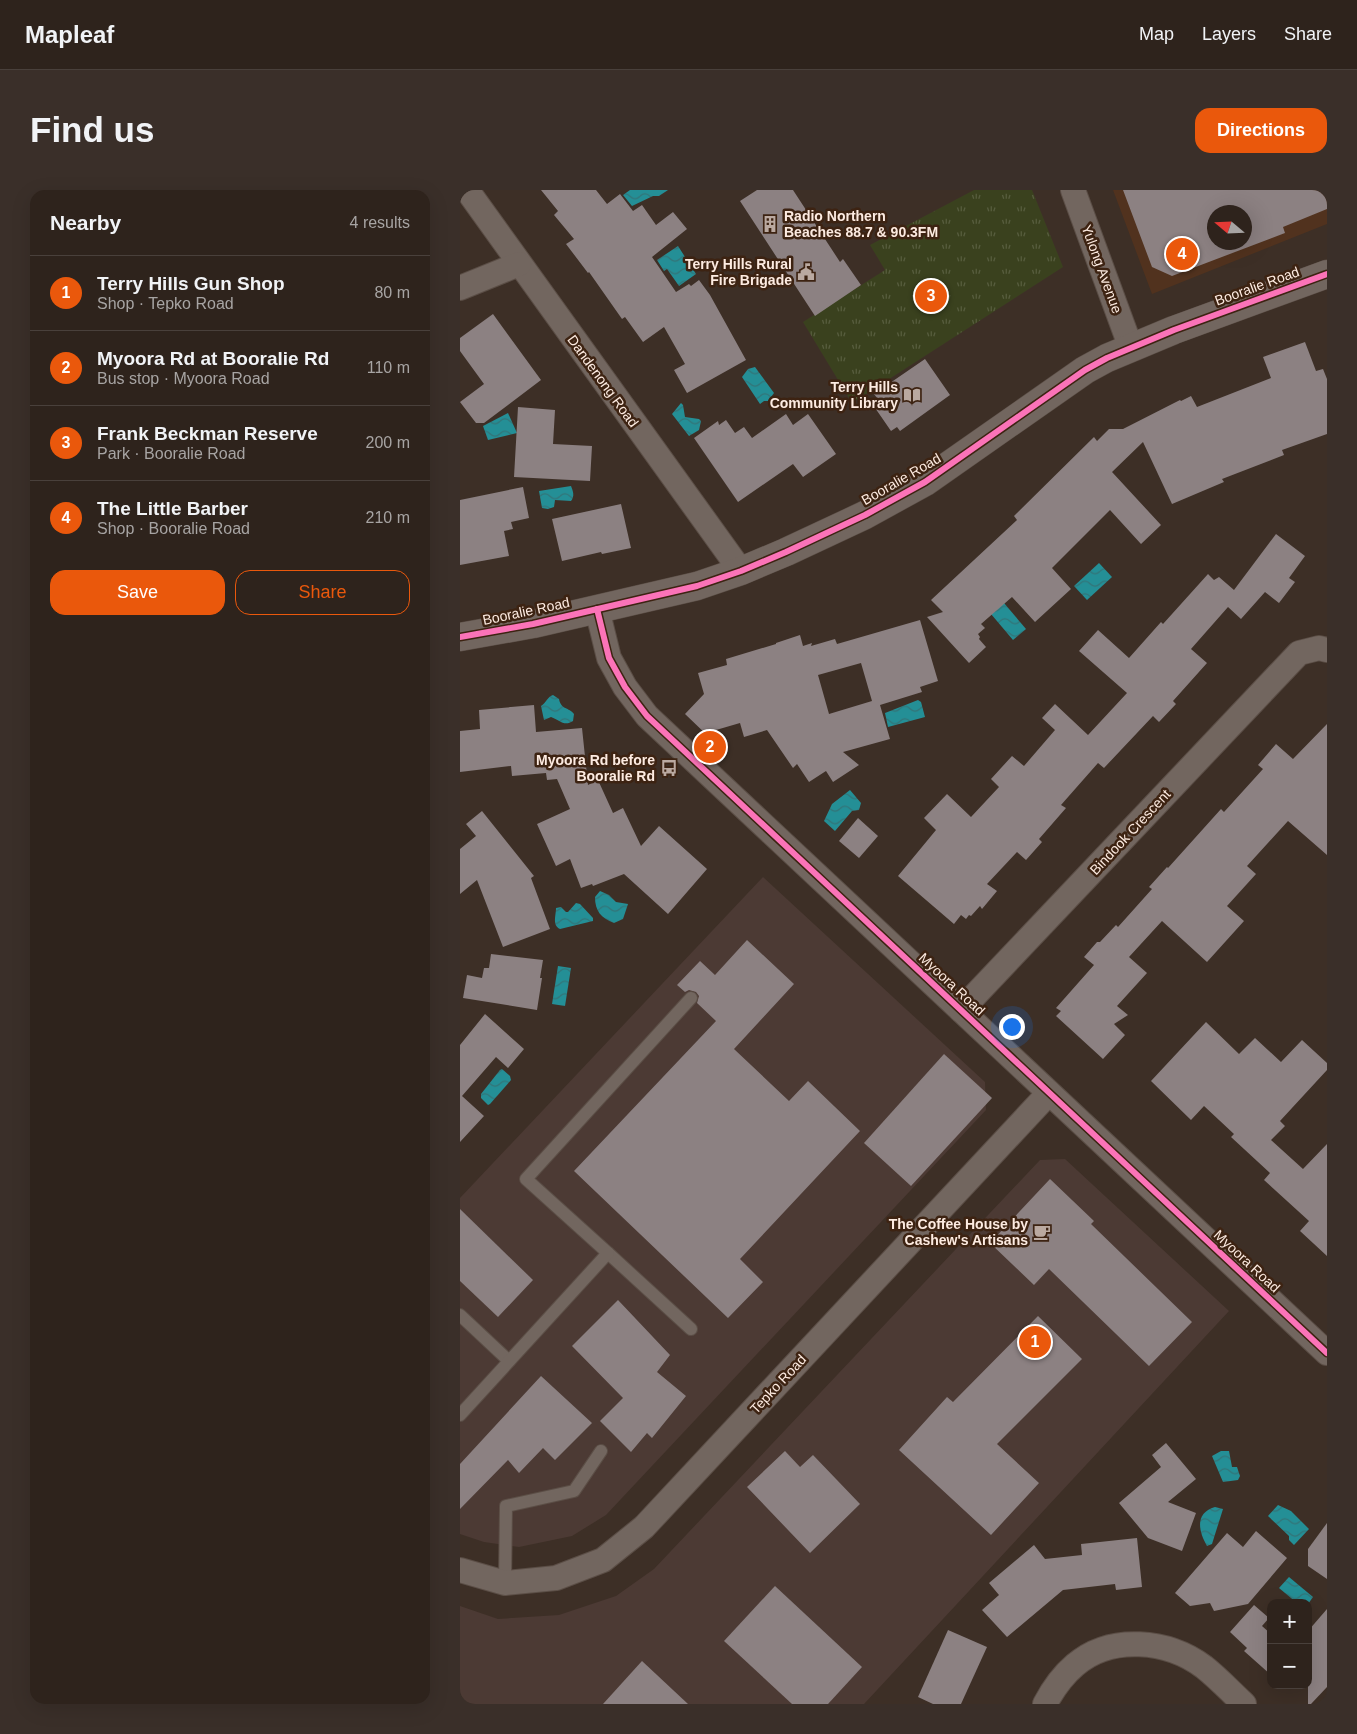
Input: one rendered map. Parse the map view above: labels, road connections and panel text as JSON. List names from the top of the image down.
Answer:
{
  "streets": {
    "street": [
      "Yulong Avenue",
      "Booralie Road",
      "Dandenong Road",
      "Bindook Crescent",
      "Myoora Road",
      "Tepko Road"
    ]
  },
  "crossings": [
    ["Yulong Avenue", "Booralie Road"],
    ["Booralie Road", "Dandenong Road"],
    ["Booralie Road", "Myoora Road"],
    ["Bindook Crescent", "Myoora Road"],
    ["Myoora Road", "Tepko Road"]
  ],
  "places": {
    "building": ["Radio Northern Beaches 88.7 & 90.3FM"],
    "public building": ["Terry Hills Rural Fire Brigade"],
    "library": ["Terry Hills Community Library"],
    "bus stop": ["Myoora Rd before Booralie Rd"],
    "cafe": ["The Coffee House by Cashew's Artisans"]
  },
  "north": "left",
  "page": {
    "header": "Mapleaf",
    "nav": ["Map", "Layers", "Share"],
    "buttons": [
      "Directions",
      ["Save", "Share"]
    ],
    "title": "Find us",
    "heading": ["Nearby", "4 results"],
    "pins": [
      "4",
      "3",
      "2",
      "1"
    ],
    "list": [
      {
        "mark": "1",
        "name": "Terry Hills Gun Shop",
        "note": "Shop · Tepko Road",
        "value": "80 m"
      },
      {
        "mark": "2",
        "name": "Myoora Rd at Booralie Rd",
        "note": "Bus stop · Myoora Road",
        "value": "110 m"
      },
      {
        "mark": "3",
        "name": "Frank Beckman Reserve",
        "note": "Park · Booralie Road",
        "value": "200 m"
      },
      {
        "mark": "4",
        "name": "The Little Barber",
        "note": "Shop · Booralie Road",
        "value": "210 m"
      }
    ],
    "map_buttons": ["+", "−"]
  }
}
